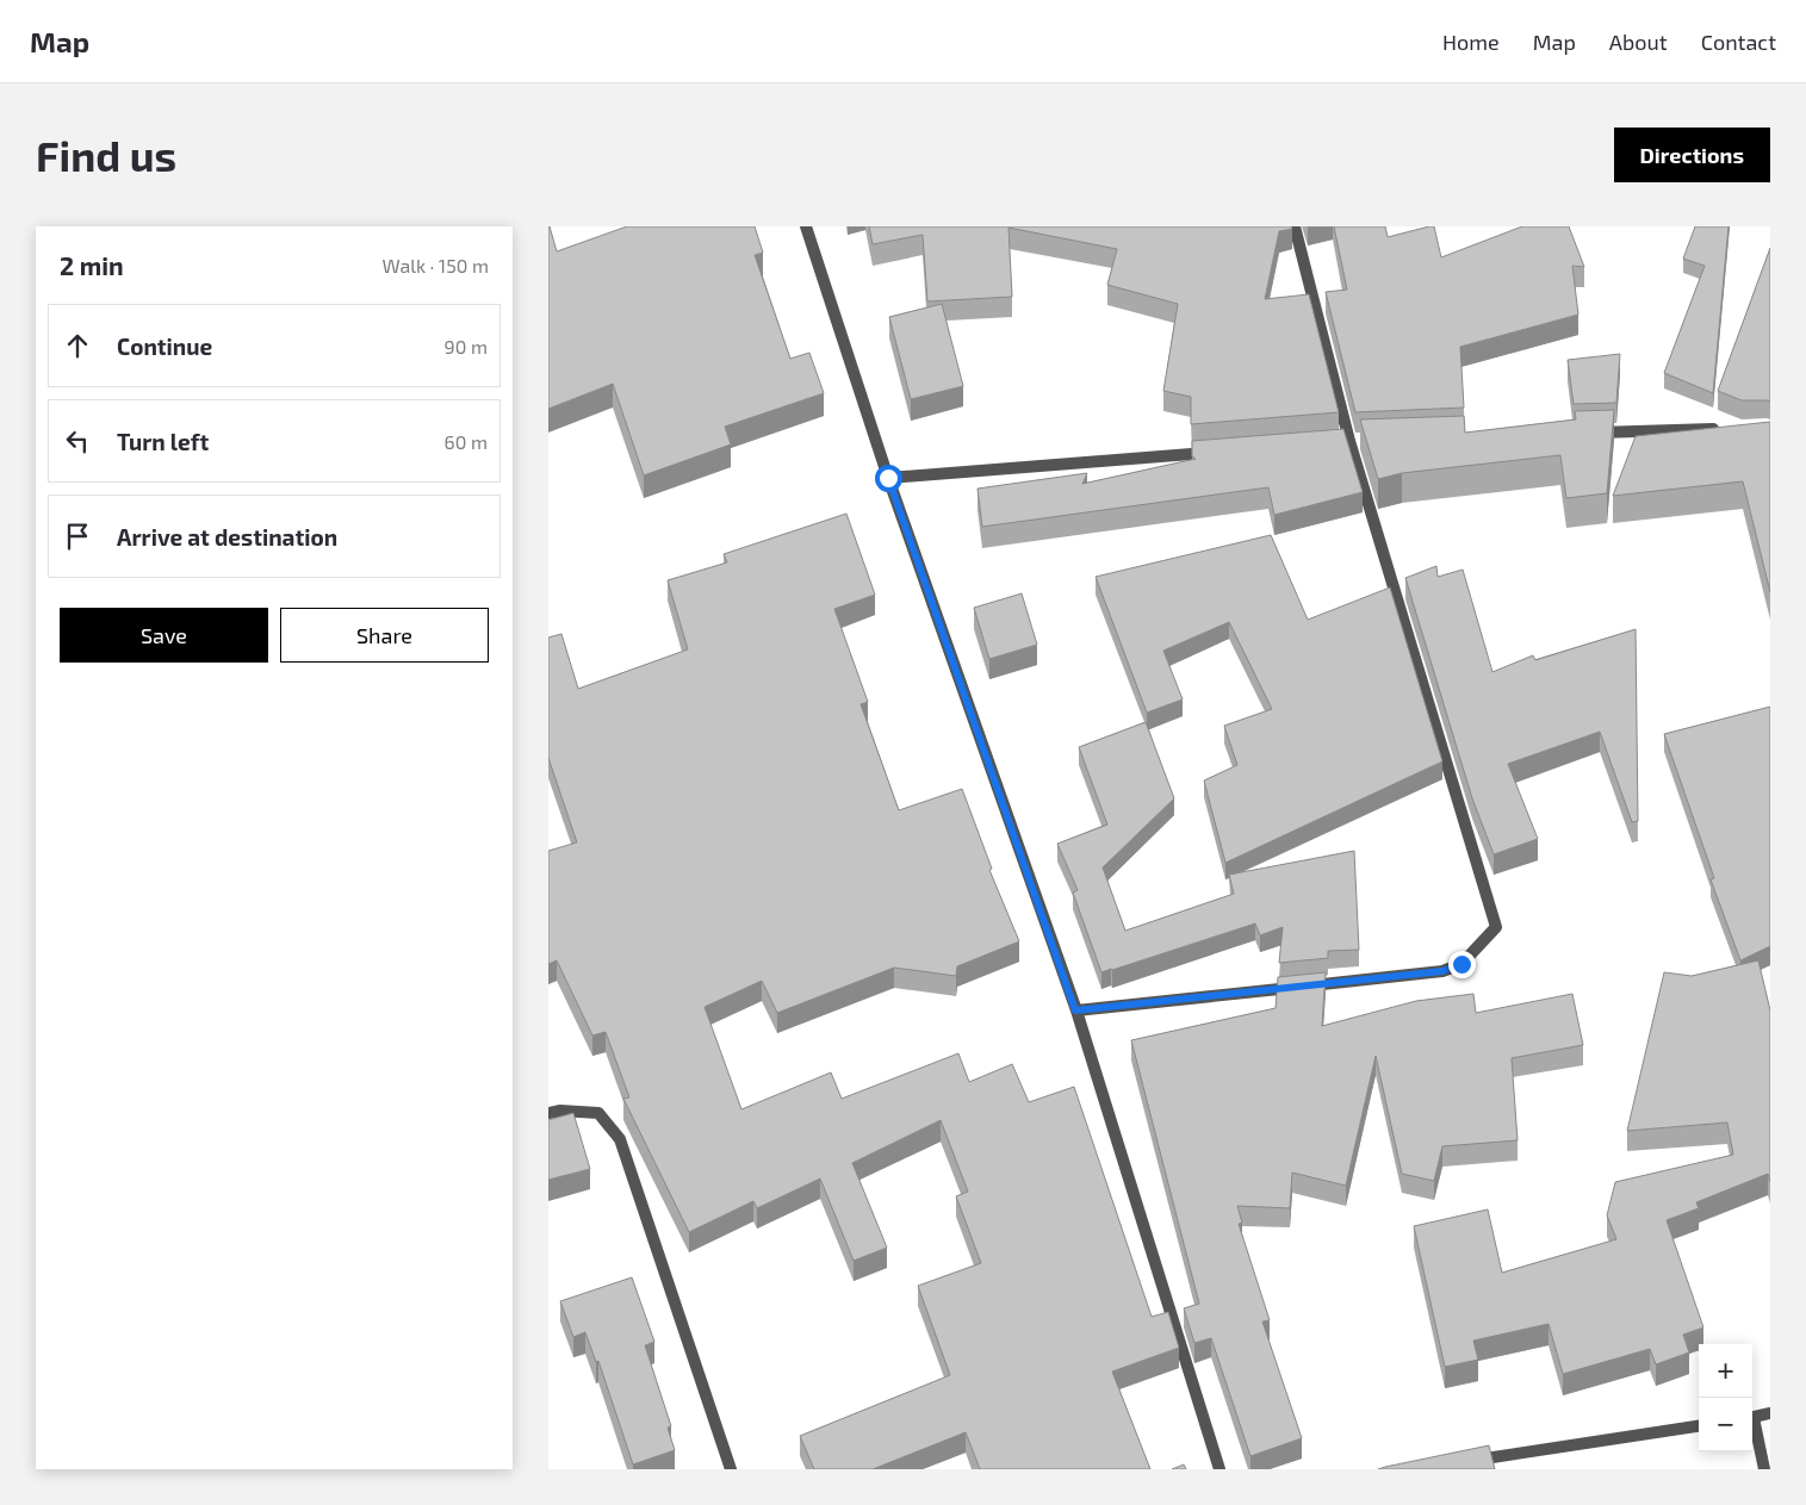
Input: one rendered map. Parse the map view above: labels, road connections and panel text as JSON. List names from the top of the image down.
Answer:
{
  "page": {
    "header": "Map",
    "nav": [
      "Home",
      "Map",
      "About",
      "Contact"
    ],
    "buttons": [
      "Directions",
      ["Save", "Share"]
    ],
    "title": "Find us",
    "heading": ["2 min", "Walk · 150 m"],
    "list": [
      ["Continue", "90 m"],
      ["Turn left", "60 m"],
      "Arrive at destination"
    ],
    "map_buttons": ["+", "−"]
  }
}
